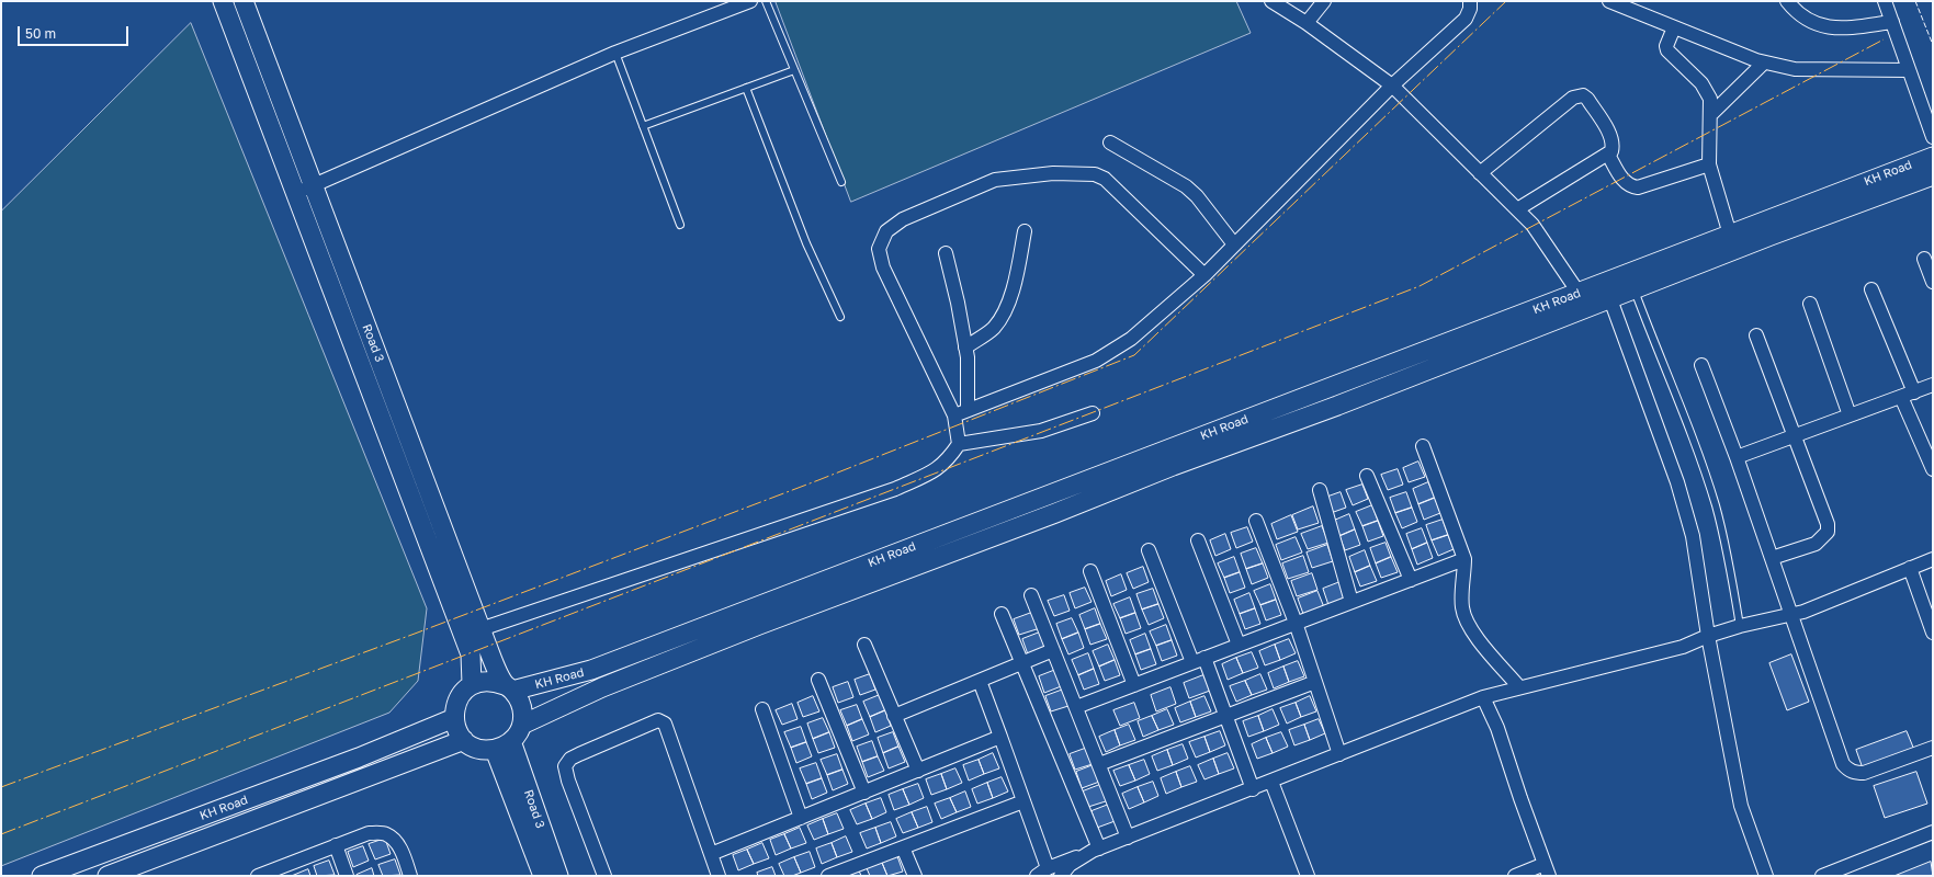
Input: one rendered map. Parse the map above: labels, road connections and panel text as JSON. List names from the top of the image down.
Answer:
{
  "streets": {
    "main road": ["KH Road", "Road 3"]
  },
  "crossings": [
    ["KH Road", "Road 3"]
  ],
  "scale_bar": "50 m"
}
